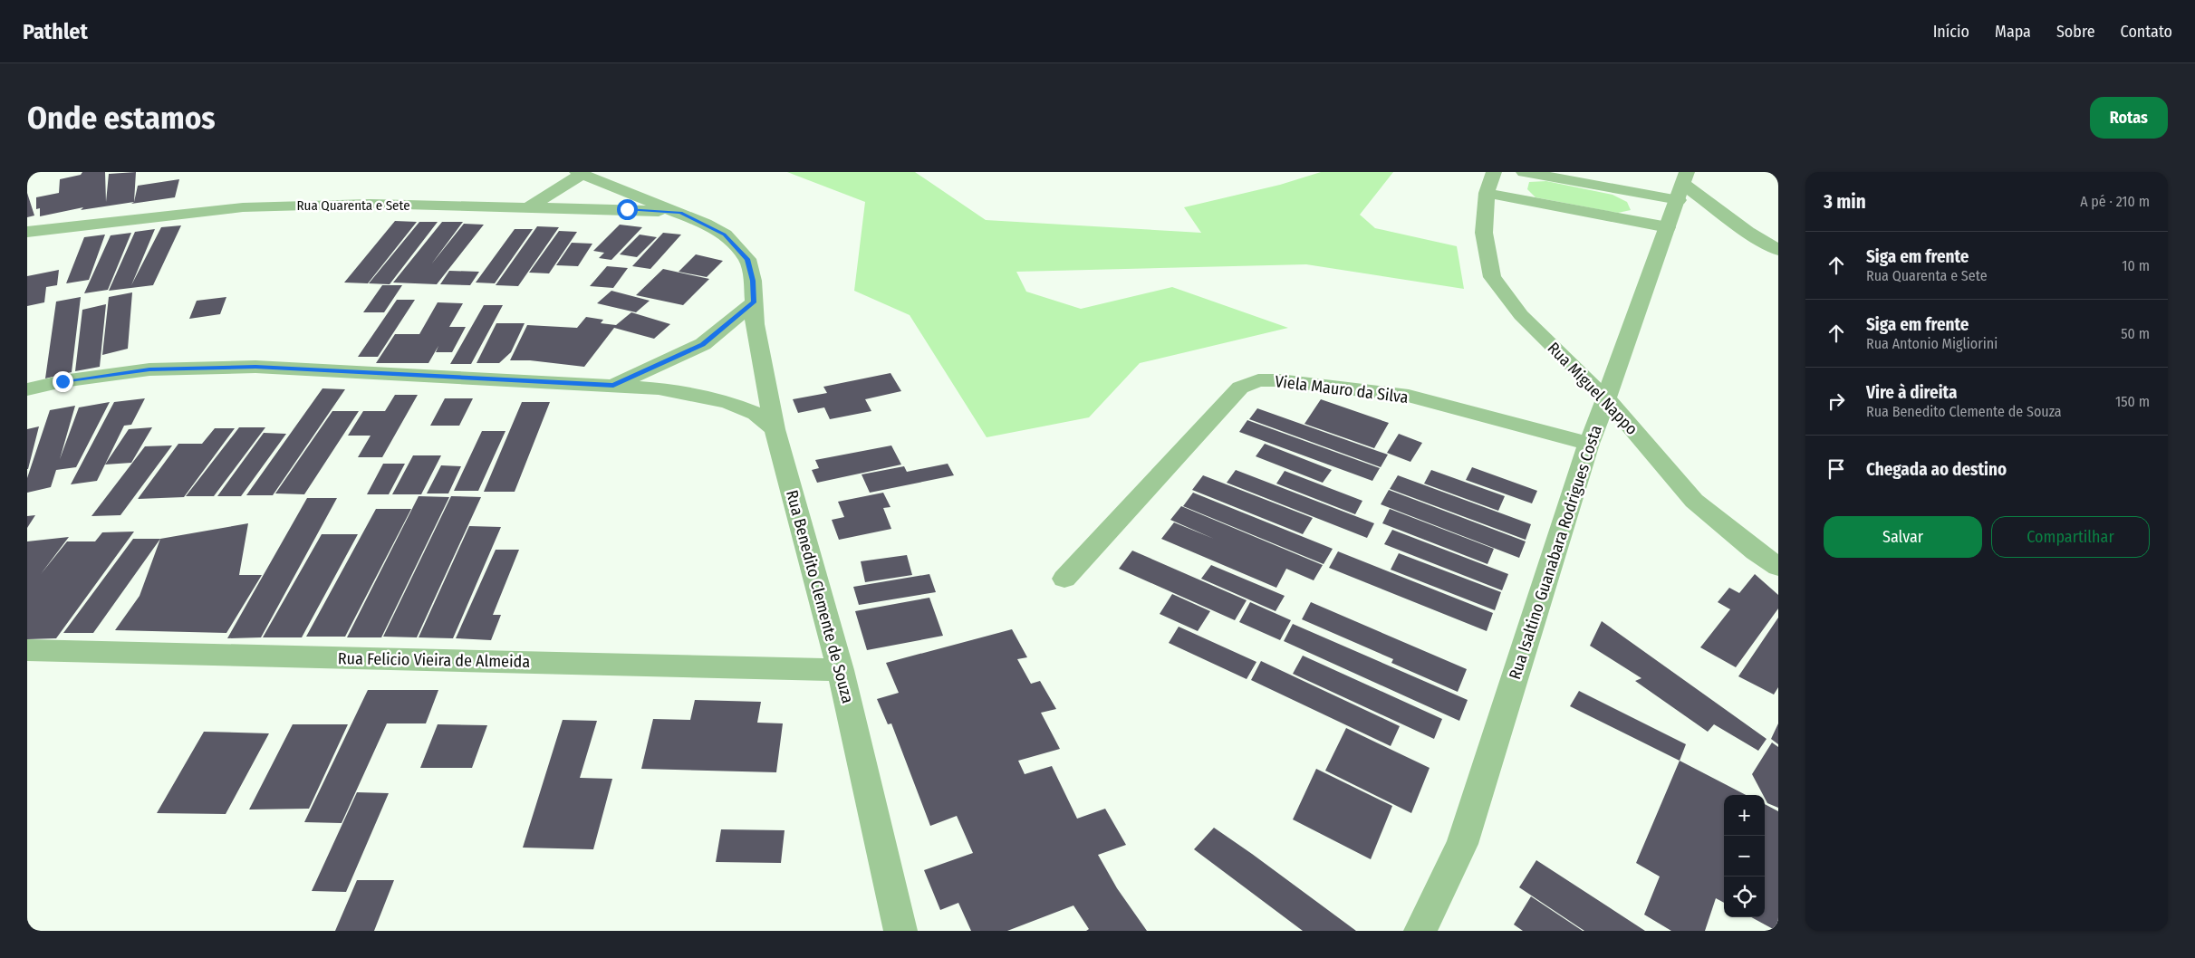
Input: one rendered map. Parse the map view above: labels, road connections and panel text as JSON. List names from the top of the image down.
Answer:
{
  "streets": {
    "street": [
      "Rua Quarenta e Sete",
      "Rua Miguel Nappo",
      "Viela Mauro da Silva",
      "Rua Isaltino Guanabara Rodrigues Costa",
      "Rua Benedito Clemente de Souza",
      "Rua Felicio Vieira de Almeida"
    ]
  },
  "crossings": [
    ["Rua Quarenta e Sete", "Rua Benedito Clemente de Souza"],
    ["Rua Miguel Nappo", "Rua Isaltino Guanabara Rodrigues Costa"],
    ["Viela Mauro da Silva", "Rua Isaltino Guanabara Rodrigues Costa"],
    ["Rua Benedito Clemente de Souza", "Rua Felicio Vieira de Almeida"]
  ],
  "page": {
    "header": "Pathlet",
    "nav": [
      "Início",
      "Mapa",
      "Sobre",
      "Contato"
    ],
    "buttons": [
      "Rotas",
      ["Salvar", "Compartilhar"]
    ],
    "title": "Onde estamos",
    "heading": ["3 min", "A pé · 210 m"],
    "list": [
      ["Siga em frente", "Rua Quarenta e Sete", "10 m"],
      ["Siga em frente", "Rua Antonio Migliorini", "50 m"],
      ["Vire à direita", "Rua Benedito Clemente de Souza", "150 m"],
      "Chegada ao destino"
    ],
    "map_buttons": ["+", "−"]
  }
}
